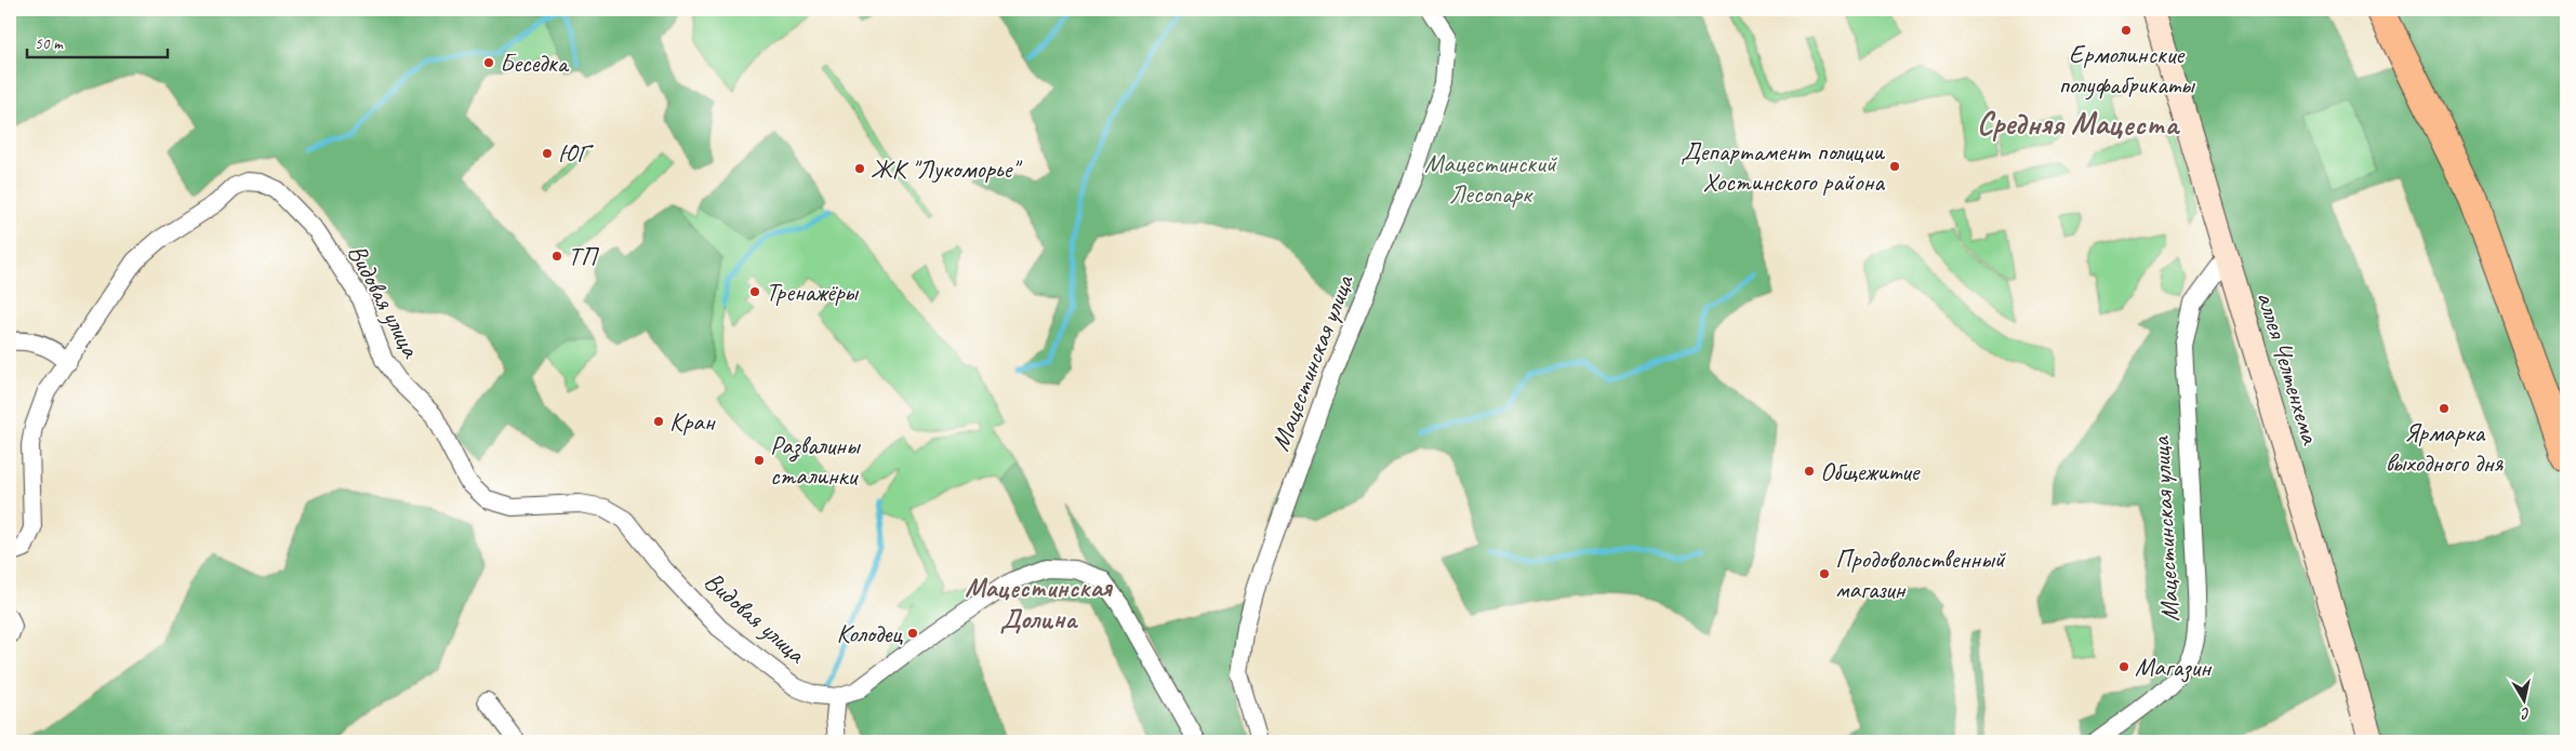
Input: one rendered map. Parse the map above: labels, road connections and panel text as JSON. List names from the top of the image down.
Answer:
{
  "streets": {
    "main road": ["аллея Челтенхема"],
    "street": ["Видовая улица", "Мацестинская улица"]
  },
  "crossings": [
    ["Мацестинская улица", "аллея Челтенхема"]
  ],
  "districts": ["Средняя Мацеста", "Мацестинская Долина"],
  "parks": ["Мацестинский Лесопарк"],
  "places": [
    "Ермолинские полуфабрикаты",
    "Беседка",
    "ЮГ",
    "Департамент полиции Хостинского района",
    "ЖК \"Лукоморье\"",
    "ТП",
    "Тренажёры",
    "Ярмарка выходного дня",
    "Кран",
    "Развалины сталинки",
    "Общежитие",
    "Продовольственный магазин",
    "Колодец",
    "Магазин"
  ],
  "scale_bar": "50 m",
  "north": "bottom"
}
